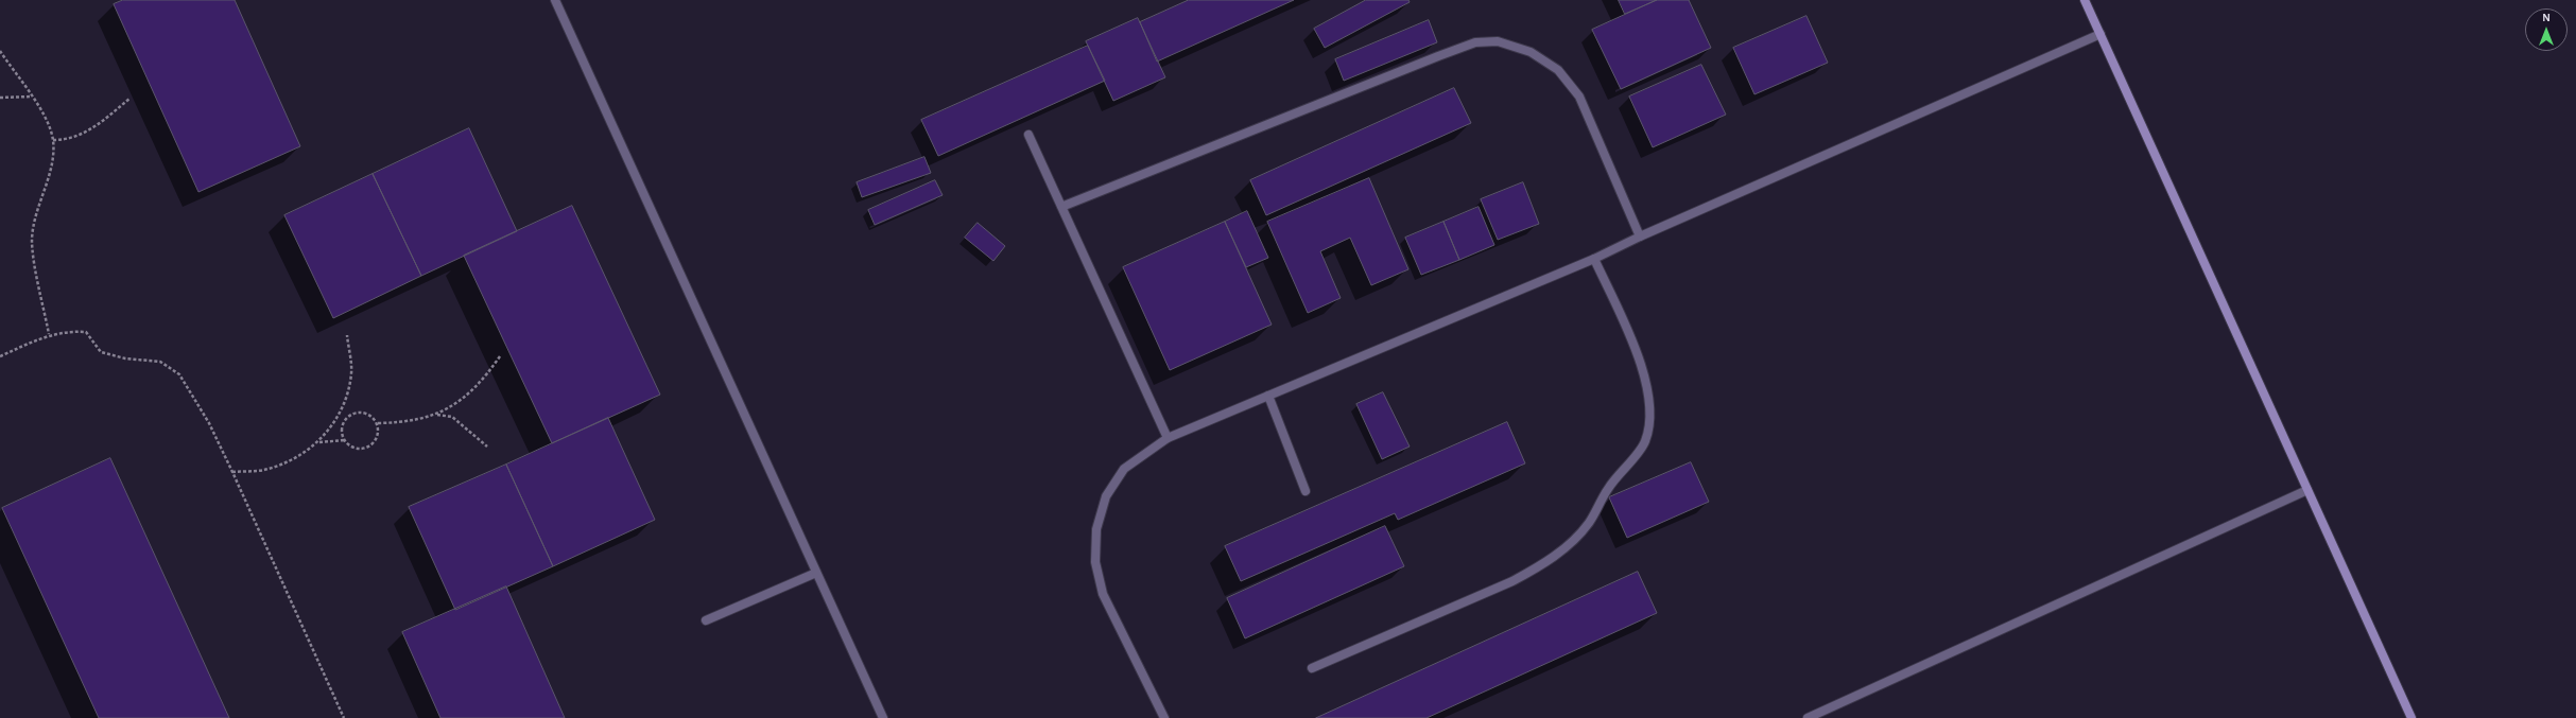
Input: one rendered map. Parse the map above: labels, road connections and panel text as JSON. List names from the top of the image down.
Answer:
{
  "north": "top"
}
